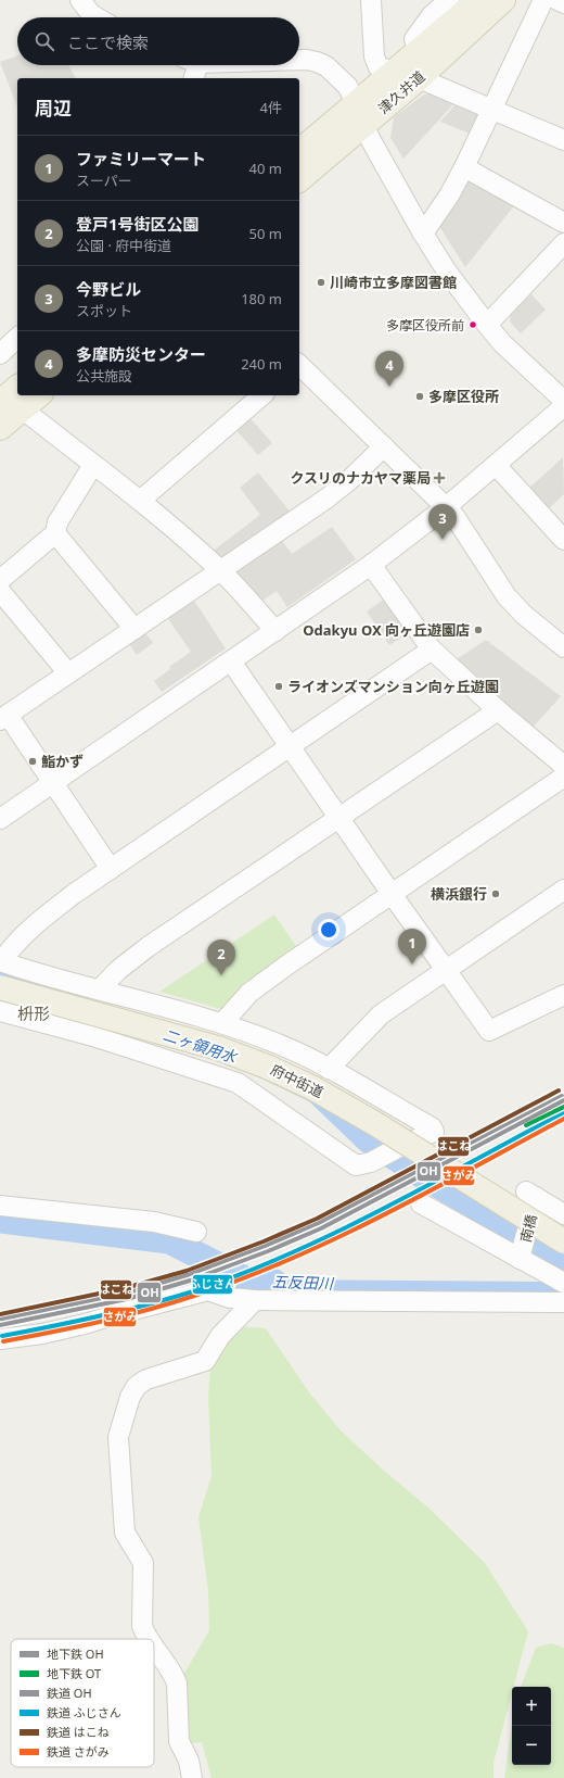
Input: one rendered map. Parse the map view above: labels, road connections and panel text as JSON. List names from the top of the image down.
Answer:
{
  "streets": {
    "main road": ["津久井道", "府中街道"],
    "street": ["南橋"]
  },
  "districts": ["枡形"],
  "water": ["二ヶ領用水", "五反田川"],
  "places": {
    "other": [
      "川崎市立多摩図書館",
      "多摩区役所前",
      "多摩区役所",
      "Odakyu OX 向ヶ丘遊園店",
      "ライオンズマンション向ヶ丘遊園",
      "鮨かず",
      "横浜銀行"
    ],
    "health": ["クスリのナカヤマ薬局"]
  },
  "lines": [
    "rail line はこね",
    "rail line OH",
    "metro line OH",
    "metro line OT",
    "rail line ふじさん",
    "rail line さがみ"
  ],
  "legend": [
    "地下鉄 OH",
    "地下鉄 OT",
    "鉄道 OH",
    "鉄道 ふじさん",
    "鉄道 はこね",
    "鉄道 さがみ"
  ],
  "page": {
    "search": "ここで検索",
    "heading": ["周辺", "4件"],
    "list": [
      {
        "mark": "1",
        "name": "ファミリーマート",
        "note": "スーパー",
        "value": "40 m"
      },
      {
        "mark": "2",
        "name": "登戸1号街区公園",
        "note": "公園 · 府中街道",
        "value": "50 m"
      },
      {
        "mark": "3",
        "name": "今野ビル",
        "note": "スポット",
        "value": "180 m"
      },
      {
        "mark": "4",
        "name": "多摩防災センター",
        "note": "公共施設",
        "value": "240 m"
      }
    ],
    "pins": [
      "4",
      "3",
      "1",
      "2"
    ],
    "map_buttons": ["+", "−"]
  }
}
